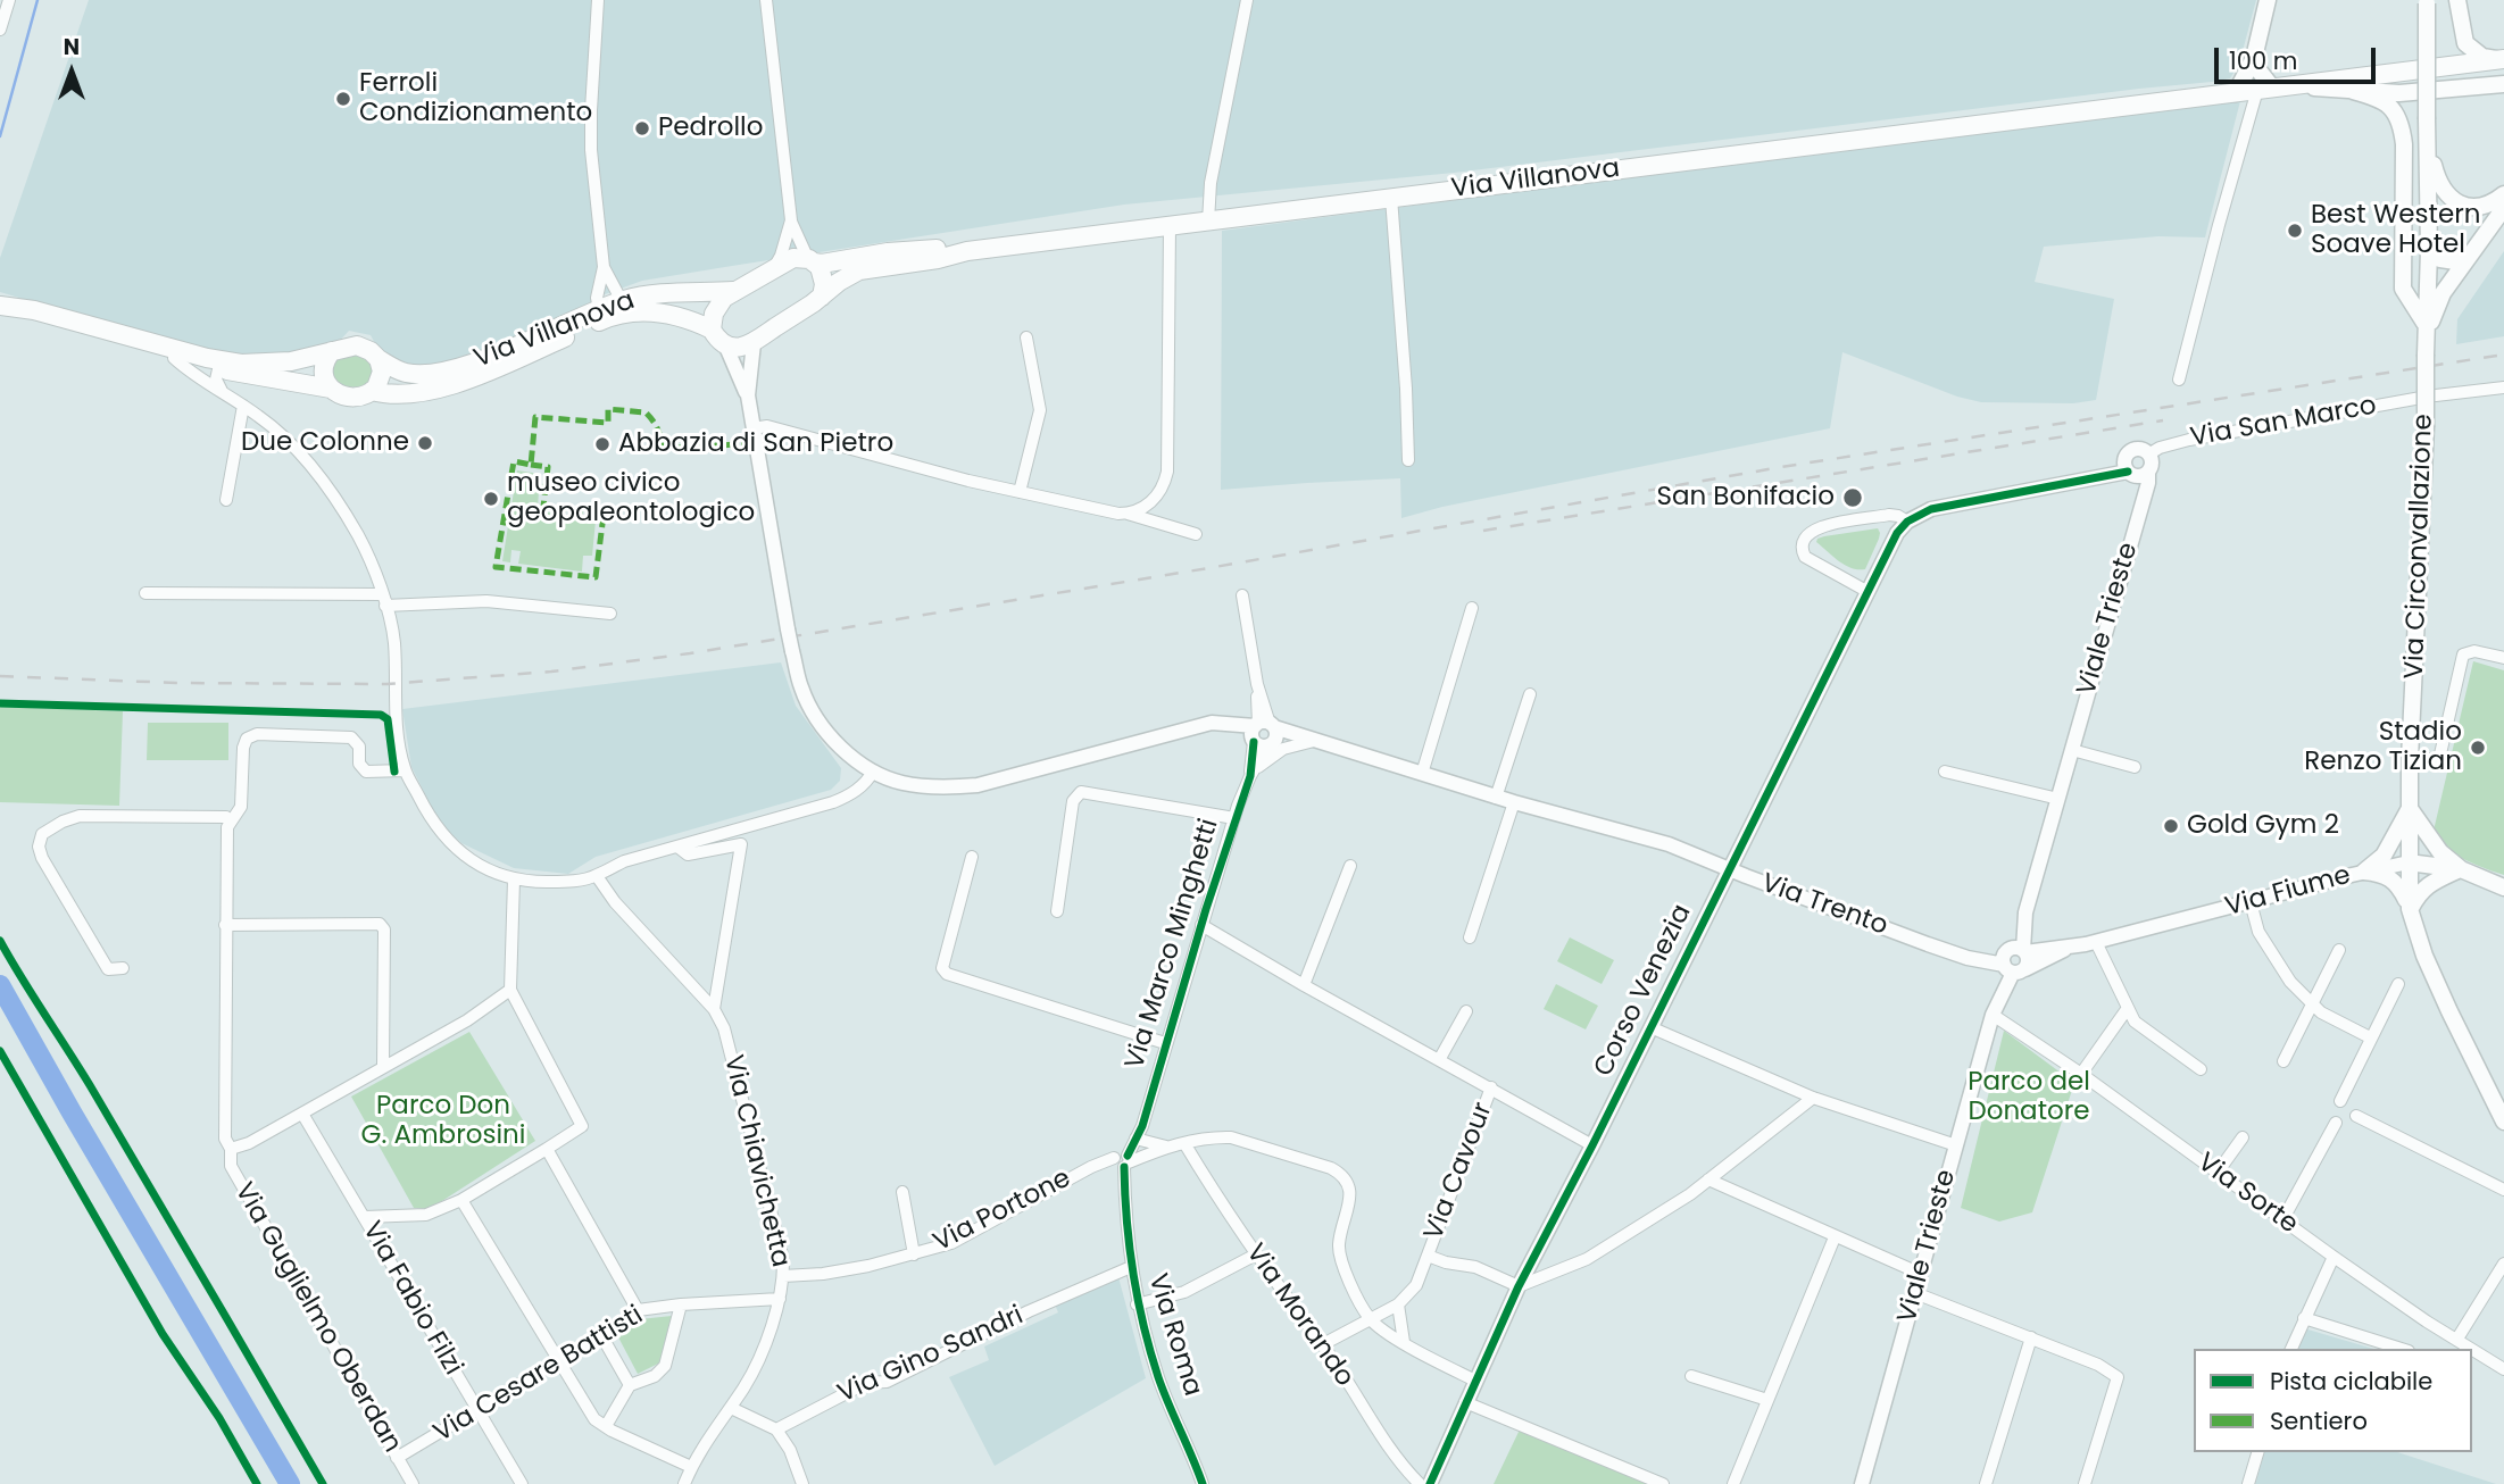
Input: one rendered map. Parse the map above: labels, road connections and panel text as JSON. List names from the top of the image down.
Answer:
{
  "streets": {
    "main road": ["Via Villanova", "Via Circonvallazione", "Via Fiume"],
    "street": [
      "Via San Marco",
      "Viale Trieste",
      "Via Trento",
      "Via Marco Minghetti",
      "Corso Venezia",
      "Via Chiavichetta",
      "Via Cavour",
      "Via Sorte",
      "Via Portone",
      "Via Fabio Filzi",
      "Via Morando",
      "Via Guglielmo Oberdan",
      "Via Roma",
      "Via Gino Sandri",
      "Via Cesare Battisti"
    ]
  },
  "crossings": [
    ["Via San Marco", "Viale Trieste"],
    ["Via Circonvallazione", "Via Fiume"],
    ["Viale Trieste", "Via Fiume"],
    ["Viale Trieste", "Via Trento"],
    ["Viale Trieste", "Via Sorte"],
    ["Via Fiume", "Via Trento"],
    ["Via Trento", "Via Marco Minghetti"],
    ["Via Trento", "Corso Venezia"],
    ["Via Chiavichetta", "Via Portone"],
    ["Via Chiavichetta", "Via Cesare Battisti"],
    ["Via Portone", "Via Roma"],
    ["Via Fabio Filzi", "Via Cesare Battisti"],
    ["Via Guglielmo Oberdan", "Via Cesare Battisti"],
    ["Via Roma", "Via Gino Sandri"]
  ],
  "parks": ["Parco del Donatore", "Parco Don G. Ambrosini"],
  "places": [
    "Ferroli Condizionamento",
    "Pedrollo",
    "Best Western Soave Hotel",
    "Due Colonne",
    "Abbazia di San Pietro",
    "San Bonifacio",
    "museo civico geopaleontologico",
    "Stadio Renzo Tizian",
    "Gold Gym 2"
  ],
  "legend": ["Pista ciclabile", "Sentiero"],
  "scale_bar": "100 m",
  "north": "top"
}
